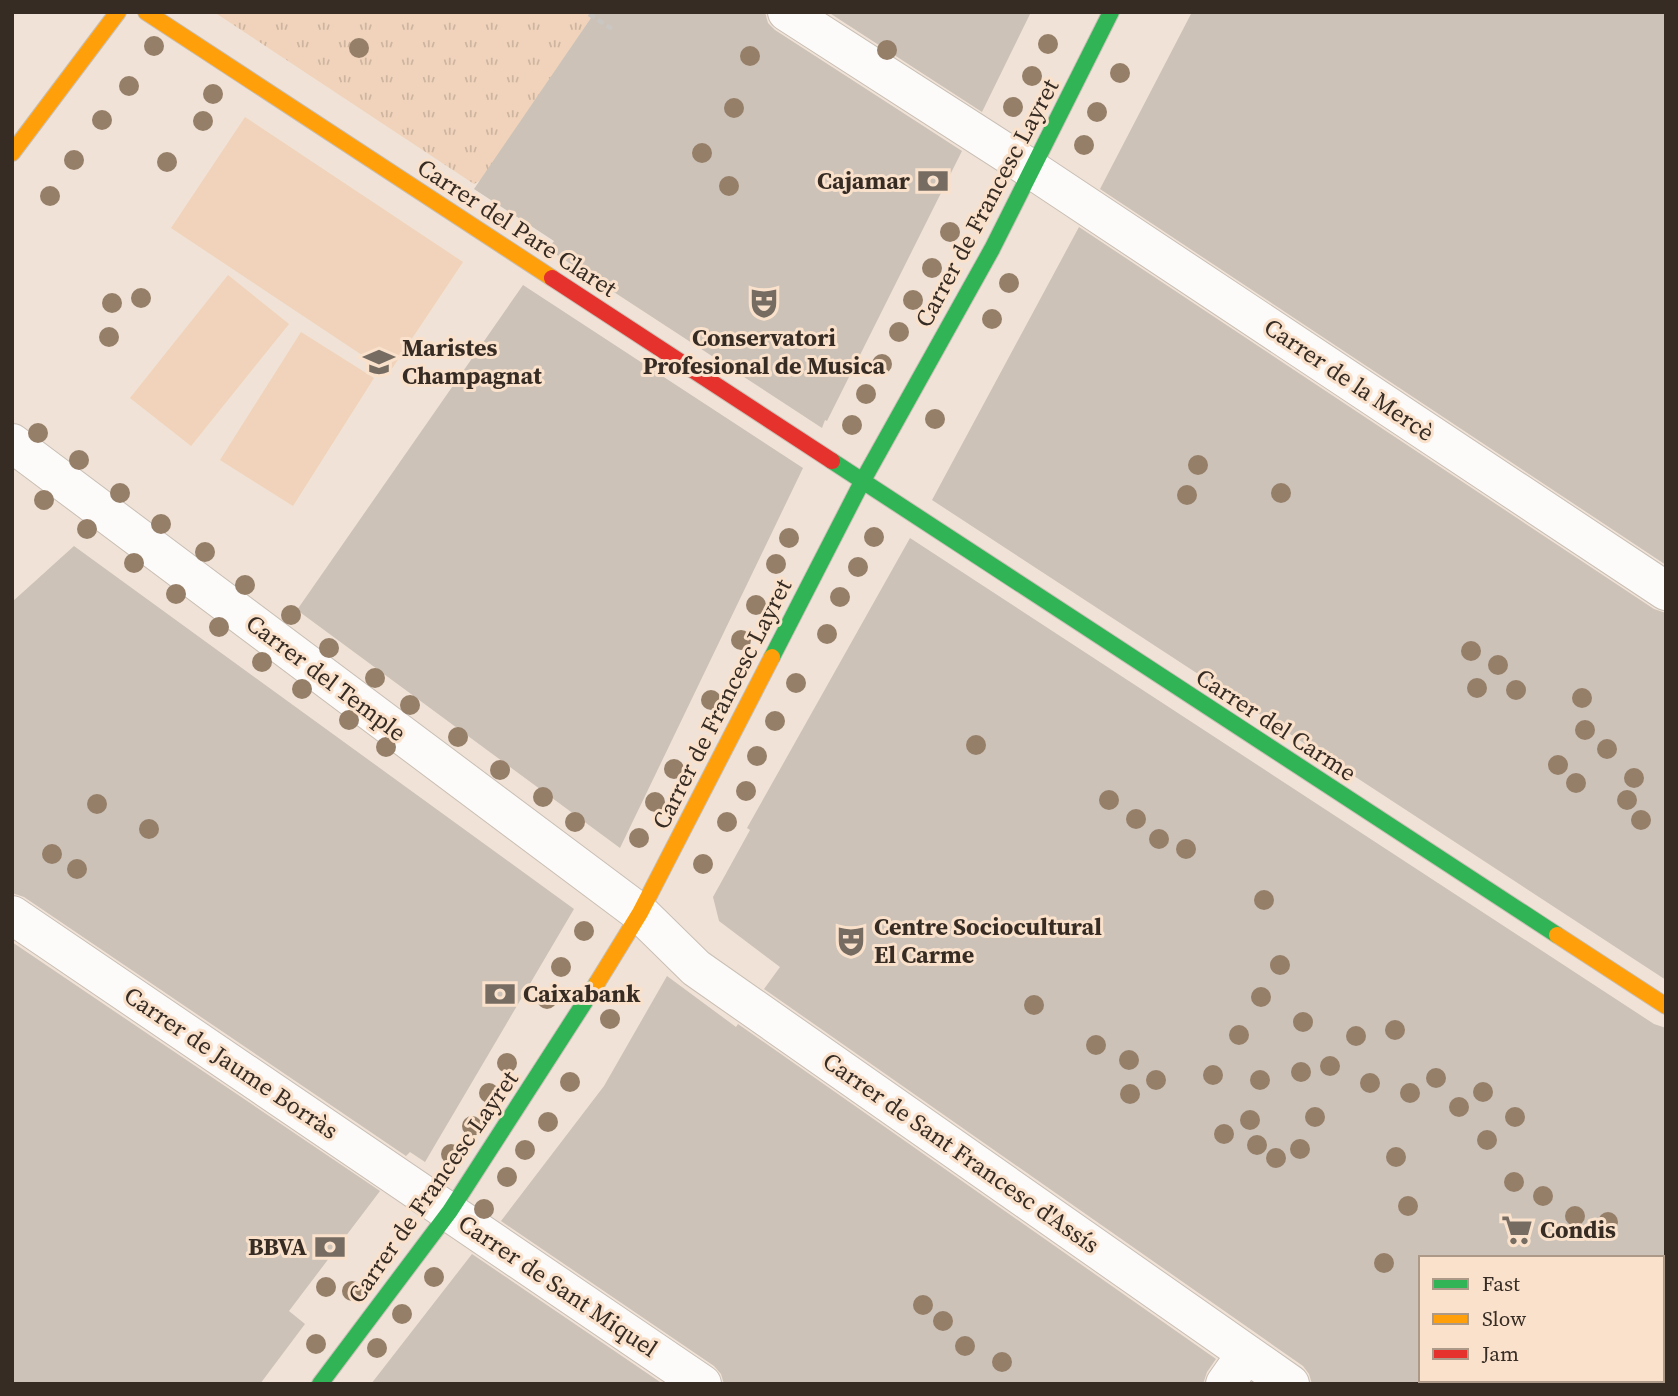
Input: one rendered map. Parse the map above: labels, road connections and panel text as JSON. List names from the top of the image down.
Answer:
{
  "streets": {
    "street": [
      "Carrer de Francesc Layret",
      "Carrer del Pare Claret",
      "Carrer de la Mercè",
      "Carrer del Temple",
      "Carrer del Carme",
      "Carrer de Jaume Borràs",
      "Carrer de Sant Francesc d'Assís",
      "Carrer de Sant Miquel"
    ]
  },
  "crossings": [
    ["Carrer de Francesc Layret", "Carrer del Pare Claret"],
    ["Carrer de Francesc Layret", "Carrer de la Mercè"],
    ["Carrer de Francesc Layret", "Carrer del Temple"],
    ["Carrer de Francesc Layret", "Carrer del Carme"],
    ["Carrer de Francesc Layret", "Carrer de Jaume Borràs"],
    ["Carrer de Francesc Layret", "Carrer de Sant Francesc d'Assís"],
    ["Carrer de Francesc Layret", "Carrer de Sant Miquel"],
    ["Carrer del Pare Claret", "Carrer del Carme"],
    ["Carrer del Temple", "Carrer de Sant Francesc d'Assís"],
    ["Carrer de Jaume Borràs", "Carrer de Sant Miquel"]
  ],
  "places": {
    "bank": ["Cajamar", "Caixabank", "BBVA"],
    "theatre": ["Conservatori Profesional de Musica", "Centre Sociocultural El Carme"],
    "school or university": ["Maristes Champagnat"],
    "supermarket": ["Condis"]
  },
  "legend": ["Fast", "Slow", "Jam"]
}
